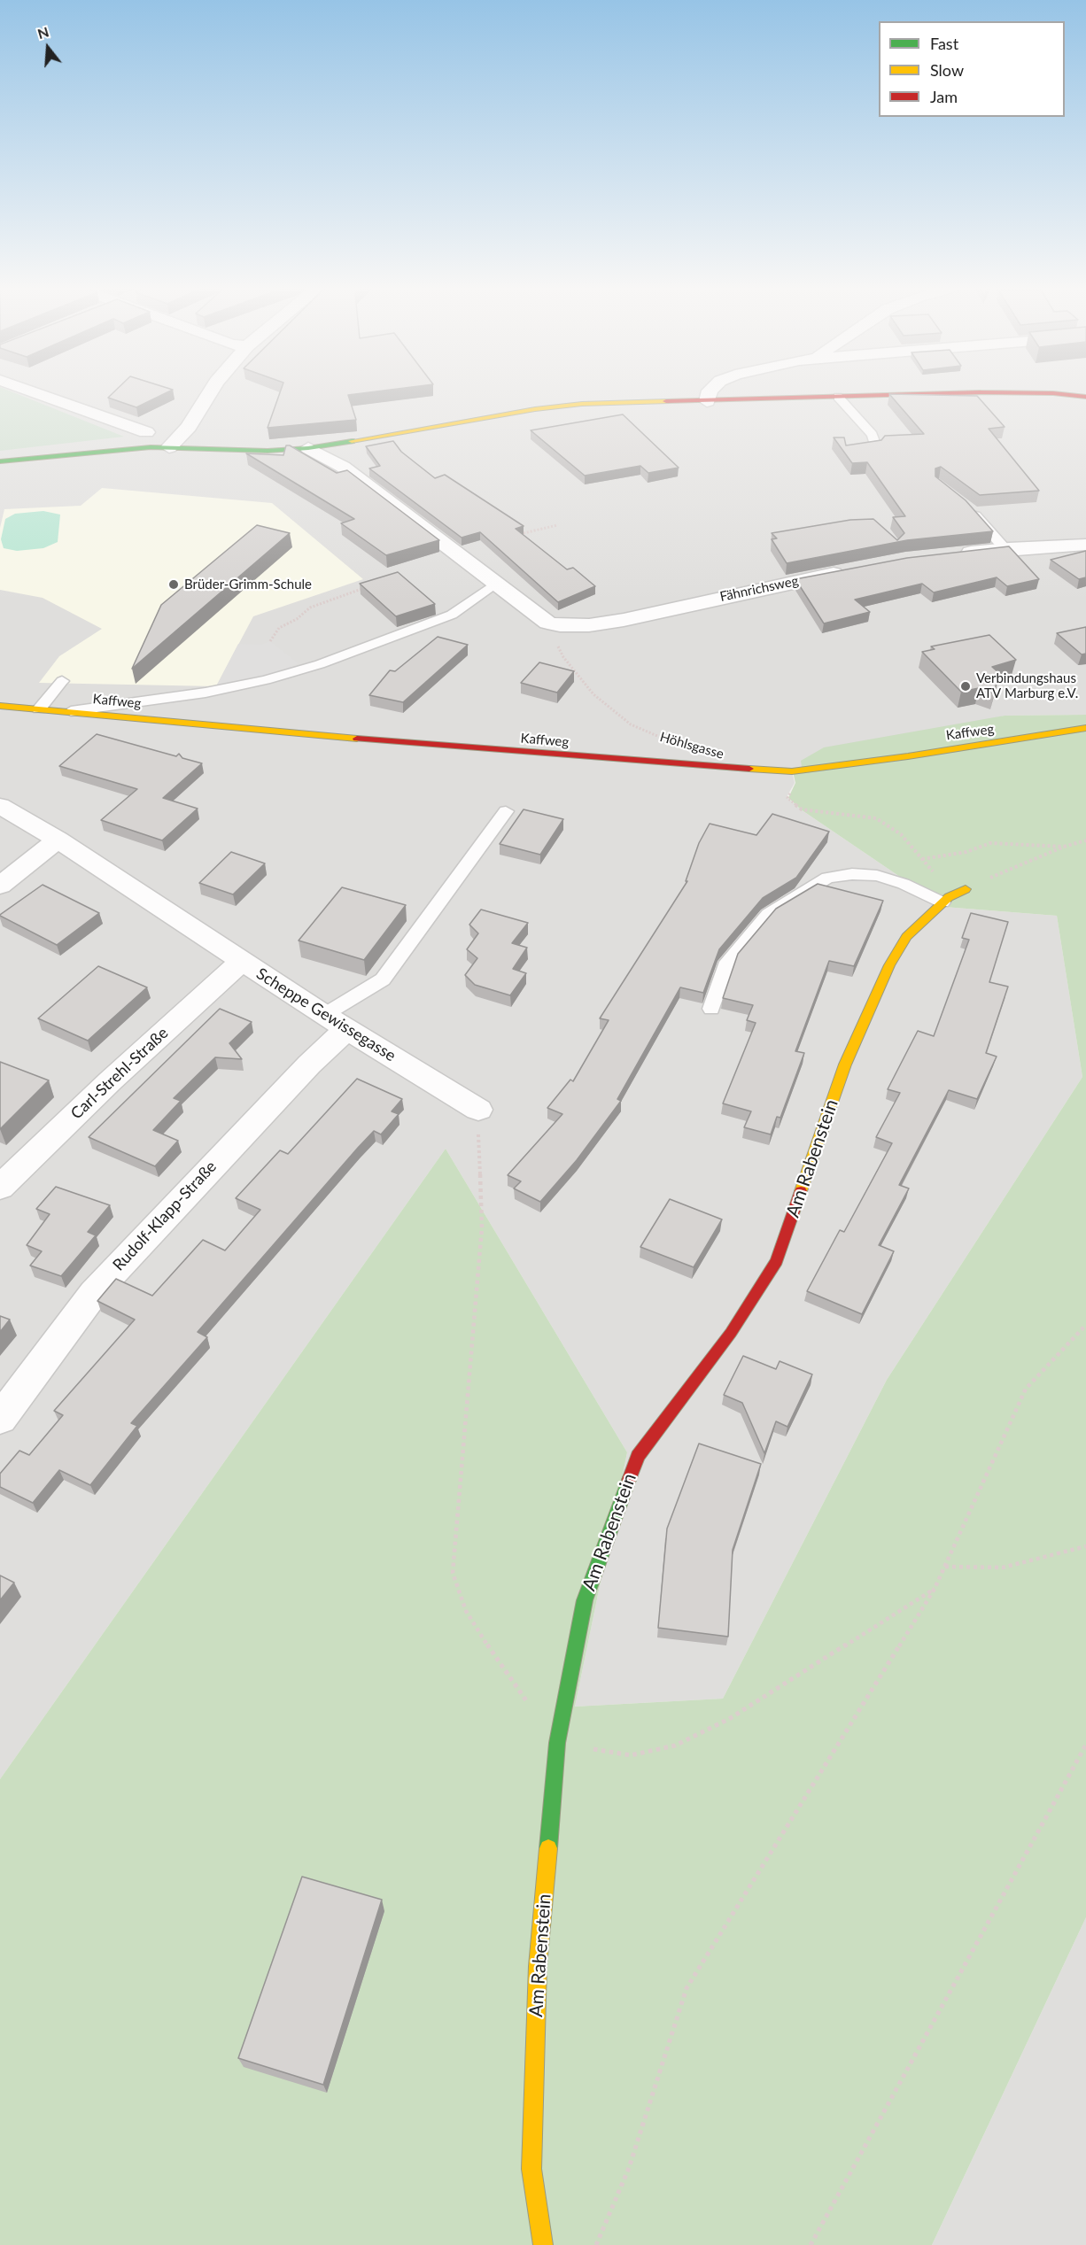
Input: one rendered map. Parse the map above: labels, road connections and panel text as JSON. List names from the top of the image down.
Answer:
{
  "streets": {
    "street": [
      "Fähnrichsweg",
      "Kaffweg",
      "Scheppe Gewissegasse",
      "Carl-Strehl-Straße",
      "Am Rabenstein",
      "Rudolf-Klapp-Straße"
    ],
    "path": ["Höhlsgasse"]
  },
  "crossings": [
    ["Fähnrichsweg", "Höhlsgasse"],
    ["Scheppe Gewissegasse", "Carl-Strehl-Straße"],
    ["Scheppe Gewissegasse", "Rudolf-Klapp-Straße"]
  ],
  "places": ["Brüder-Grimm-Schule", "Verbindungshaus ATV Marburg e.V."],
  "legend": ["Fast", "Slow", "Jam"],
  "north": "top"
}
